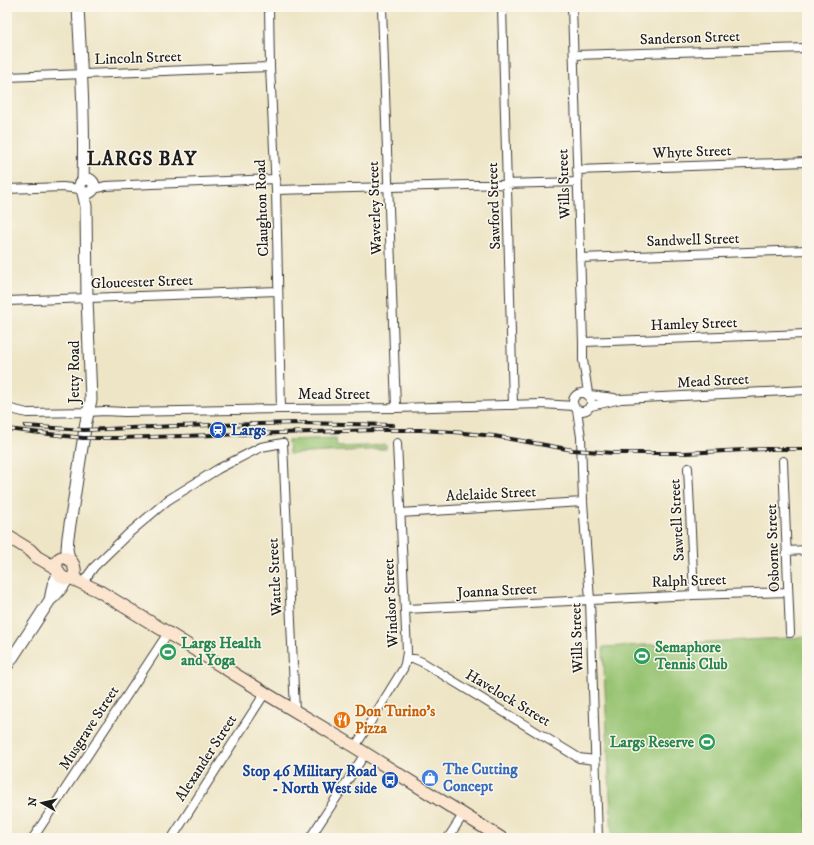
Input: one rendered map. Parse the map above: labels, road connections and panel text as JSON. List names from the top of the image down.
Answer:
{
  "streets": {
    "street": [
      "Sanderson Street",
      "Lincoln Street",
      "Whyte Street",
      "Wills Street",
      "Sawford Street",
      "Claughton Road",
      "Waverley Street",
      "Sandwell Street",
      "Gloucester Street",
      "Hamley Street",
      "Jetty Road",
      "Mead Street",
      "Adelaide Street",
      "Sawtell Street",
      "Osborne Street",
      "Wattle Street",
      "Ralph Street",
      "Joanna Street",
      "Windsor Street",
      "Havelock Street",
      "Musgrave Street",
      "Alexander Street"
    ]
  },
  "crossings": [
    ["Sanderson Street", "Wills Street"],
    ["Lincoln Street", "Claughton Road"],
    ["Whyte Street", "Wills Street"],
    ["Wills Street", "Sandwell Street"],
    ["Wills Street", "Hamley Street"],
    ["Wills Street", "Mead Street"],
    ["Wills Street", "Adelaide Street"],
    ["Wills Street", "Ralph Street"],
    ["Wills Street", "Joanna Street"],
    ["Wills Street", "Havelock Street"],
    ["Sawford Street", "Mead Street"],
    ["Claughton Road", "Gloucester Street"],
    ["Claughton Road", "Mead Street"],
    ["Waverley Street", "Mead Street"],
    ["Gloucester Street", "Jetty Road"],
    ["Jetty Road", "Mead Street"],
    ["Adelaide Street", "Windsor Street"],
    ["Sawtell Street", "Ralph Street"],
    ["Osborne Street", "Ralph Street"],
    ["Ralph Street", "Joanna Street"],
    ["Joanna Street", "Windsor Street"],
    ["Windsor Street", "Havelock Street"]
  ],
  "districts": ["LARGS BAY"],
  "places": {
    "station": ["Largs"],
    "sports": ["Largs Health and Yoga", "Semaphore Tennis Club", "Largs Reserve"],
    "restaurant": ["Don Turino's Pizza"],
    "shop": ["The Cutting Concept"],
    "bus stop": ["Stop 46 Military Road - North West side"]
  },
  "north": "left"
}
